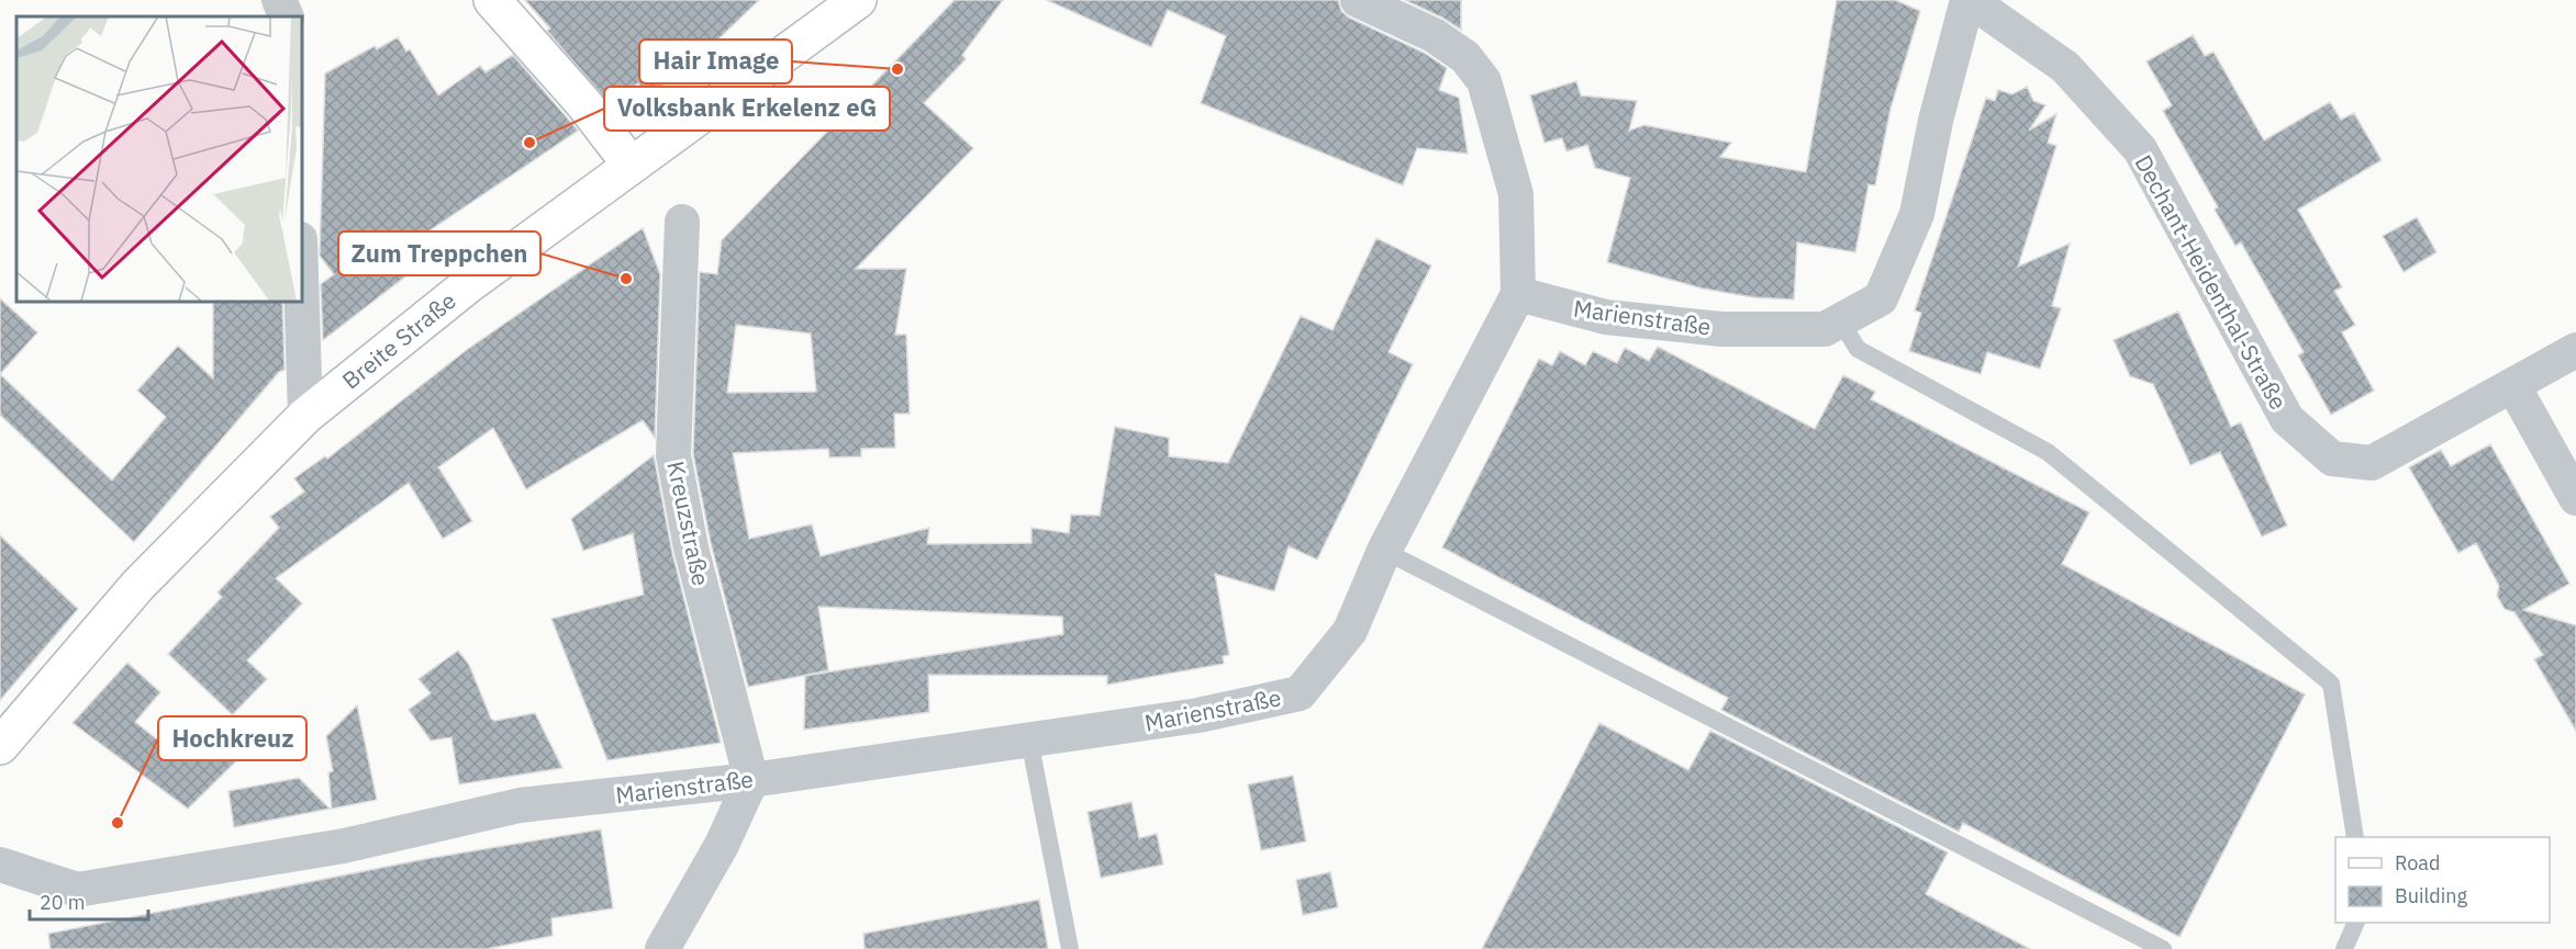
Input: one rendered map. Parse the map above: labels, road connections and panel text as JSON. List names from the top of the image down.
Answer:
{
  "streets": {
    "main road": ["Breite Straße"],
    "street": ["Dechant-Heidenthal-Straße", "Marienstraße", "Kreuzstraße"]
  },
  "crossings": [
    ["Dechant-Heidenthal-Straße", "Marienstraße"],
    ["Marienstraße", "Kreuzstraße"]
  ],
  "places": [
    "Hair Image",
    "Volksbank Erkelenz eG",
    "Zum Treppchen",
    "Hochkreuz"
  ],
  "legend": ["Road", "Building"],
  "scale_bar": "20 m"
}
